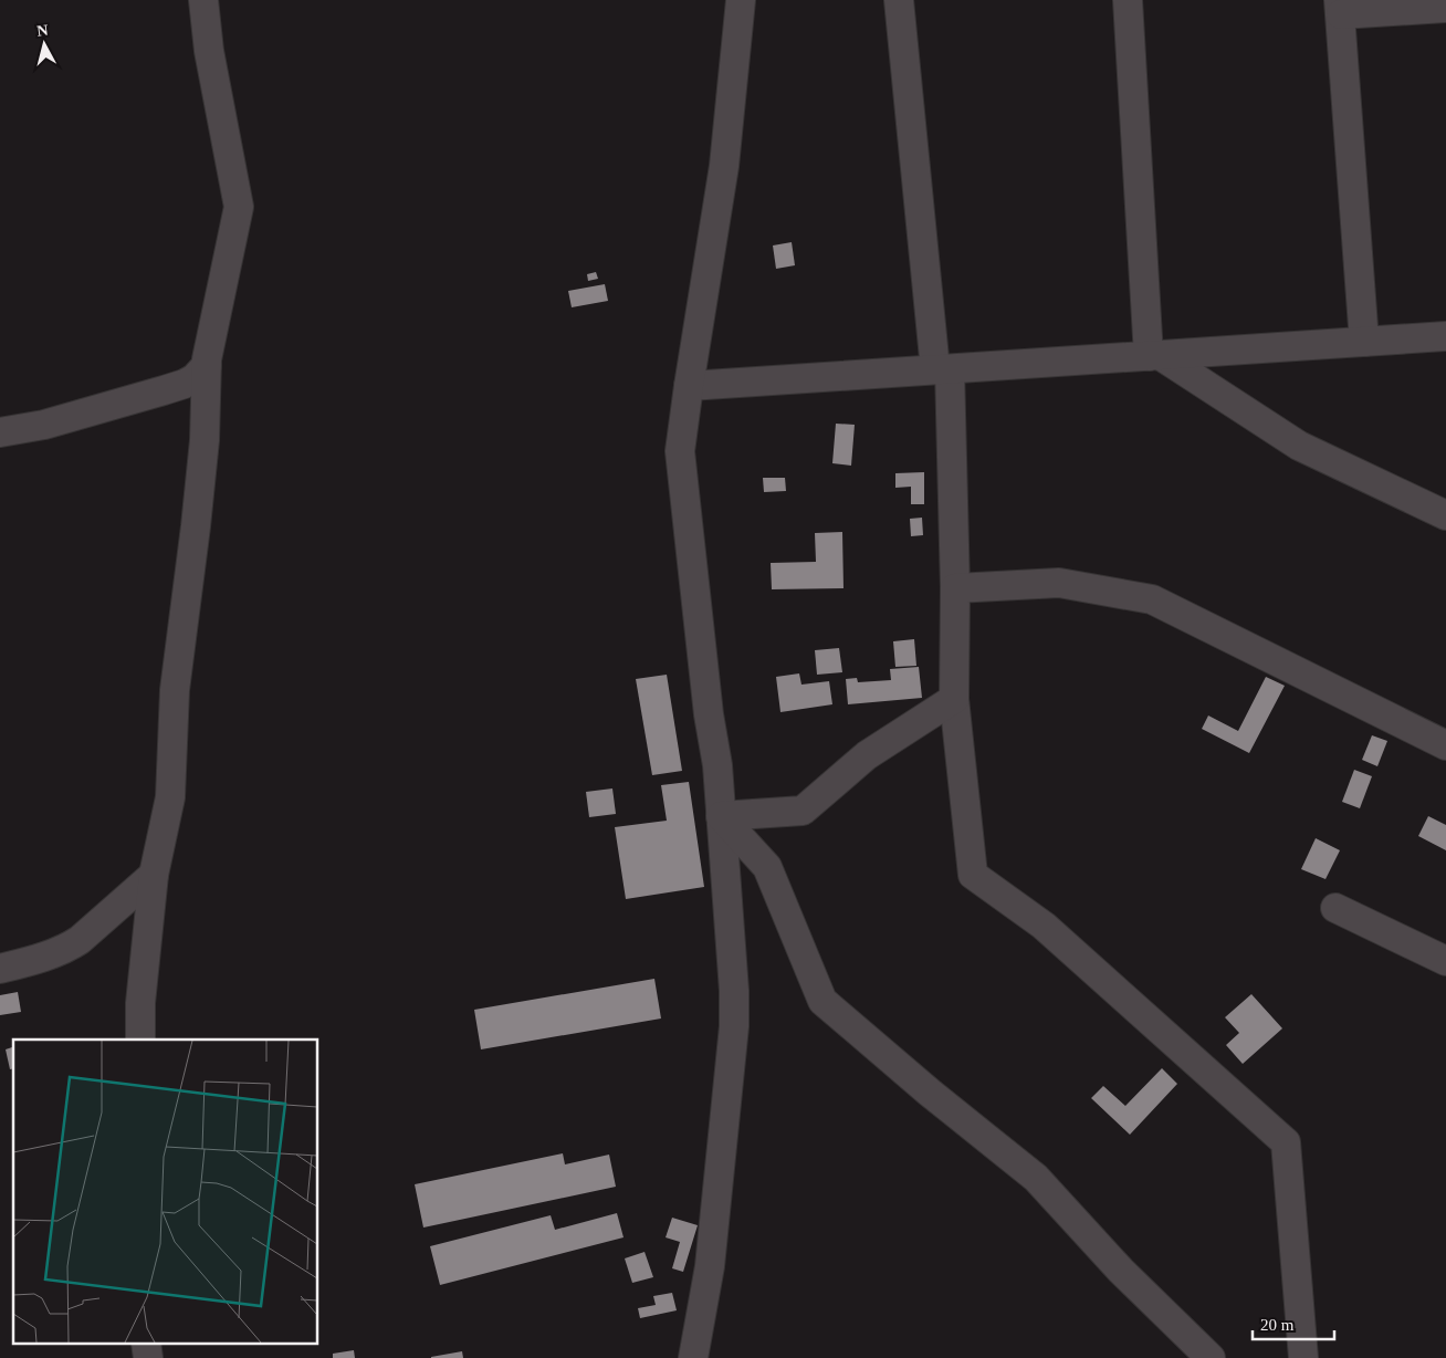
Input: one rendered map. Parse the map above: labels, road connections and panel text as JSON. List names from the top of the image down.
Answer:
{
  "scale_bar": "20 m",
  "north": "top"
}
